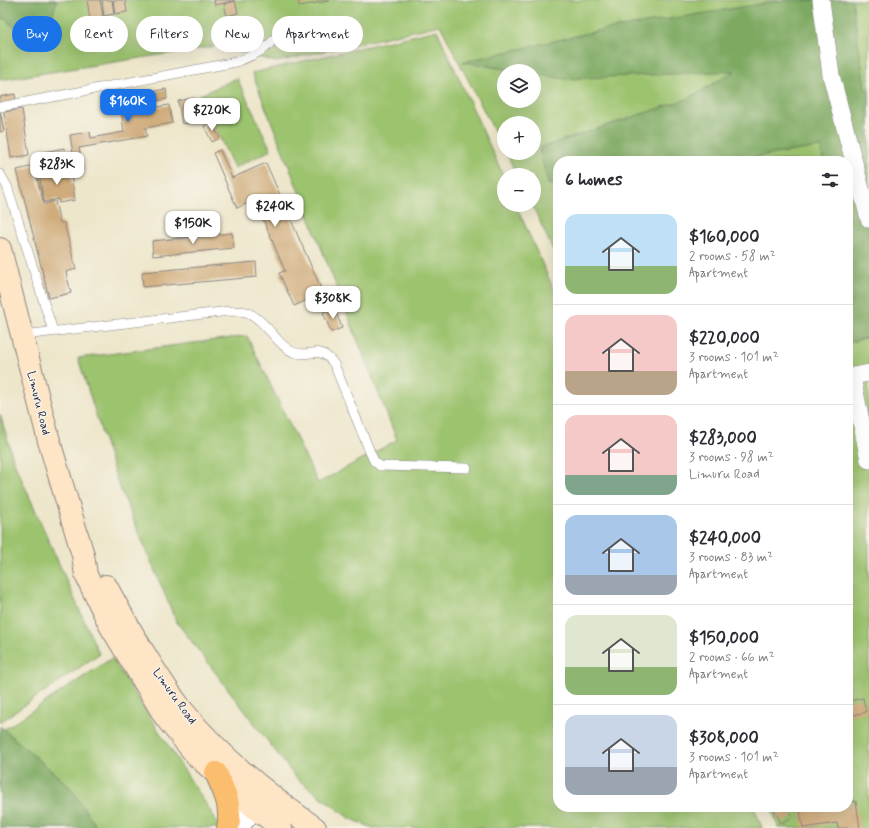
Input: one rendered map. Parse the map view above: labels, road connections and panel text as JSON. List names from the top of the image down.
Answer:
{
  "streets": {
    "main road": ["Limuru Road"]
  },
  "page": {
    "chip": [
      "Buy",
      "Rent",
      "Filters",
      "New",
      "Apartment"
    ],
    "map_buttons": ["+", "−"],
    "price": [
      "$160K",
      "$220K",
      "$283K",
      "$240K",
      "$150K",
      "$308K"
    ],
    "heading": "6 homes",
    "list": [
      {
        "name": "$160,000",
        "note": "2 rooms · 58 m² · Apartment"
      },
      {
        "name": "$220,000",
        "note": "3 rooms · 101 m² · Apartment"
      },
      {
        "name": "$283,000",
        "note": "3 rooms · 98 m² · Limuru Road"
      },
      {
        "name": "$240,000",
        "note": "3 rooms · 83 m² · Apartment"
      },
      {
        "name": "$150,000",
        "note": "2 rooms · 66 m² · Apartment"
      },
      {
        "name": "$308,000",
        "note": "3 rooms · 101 m² · Apartment"
      }
    ]
  }
}
